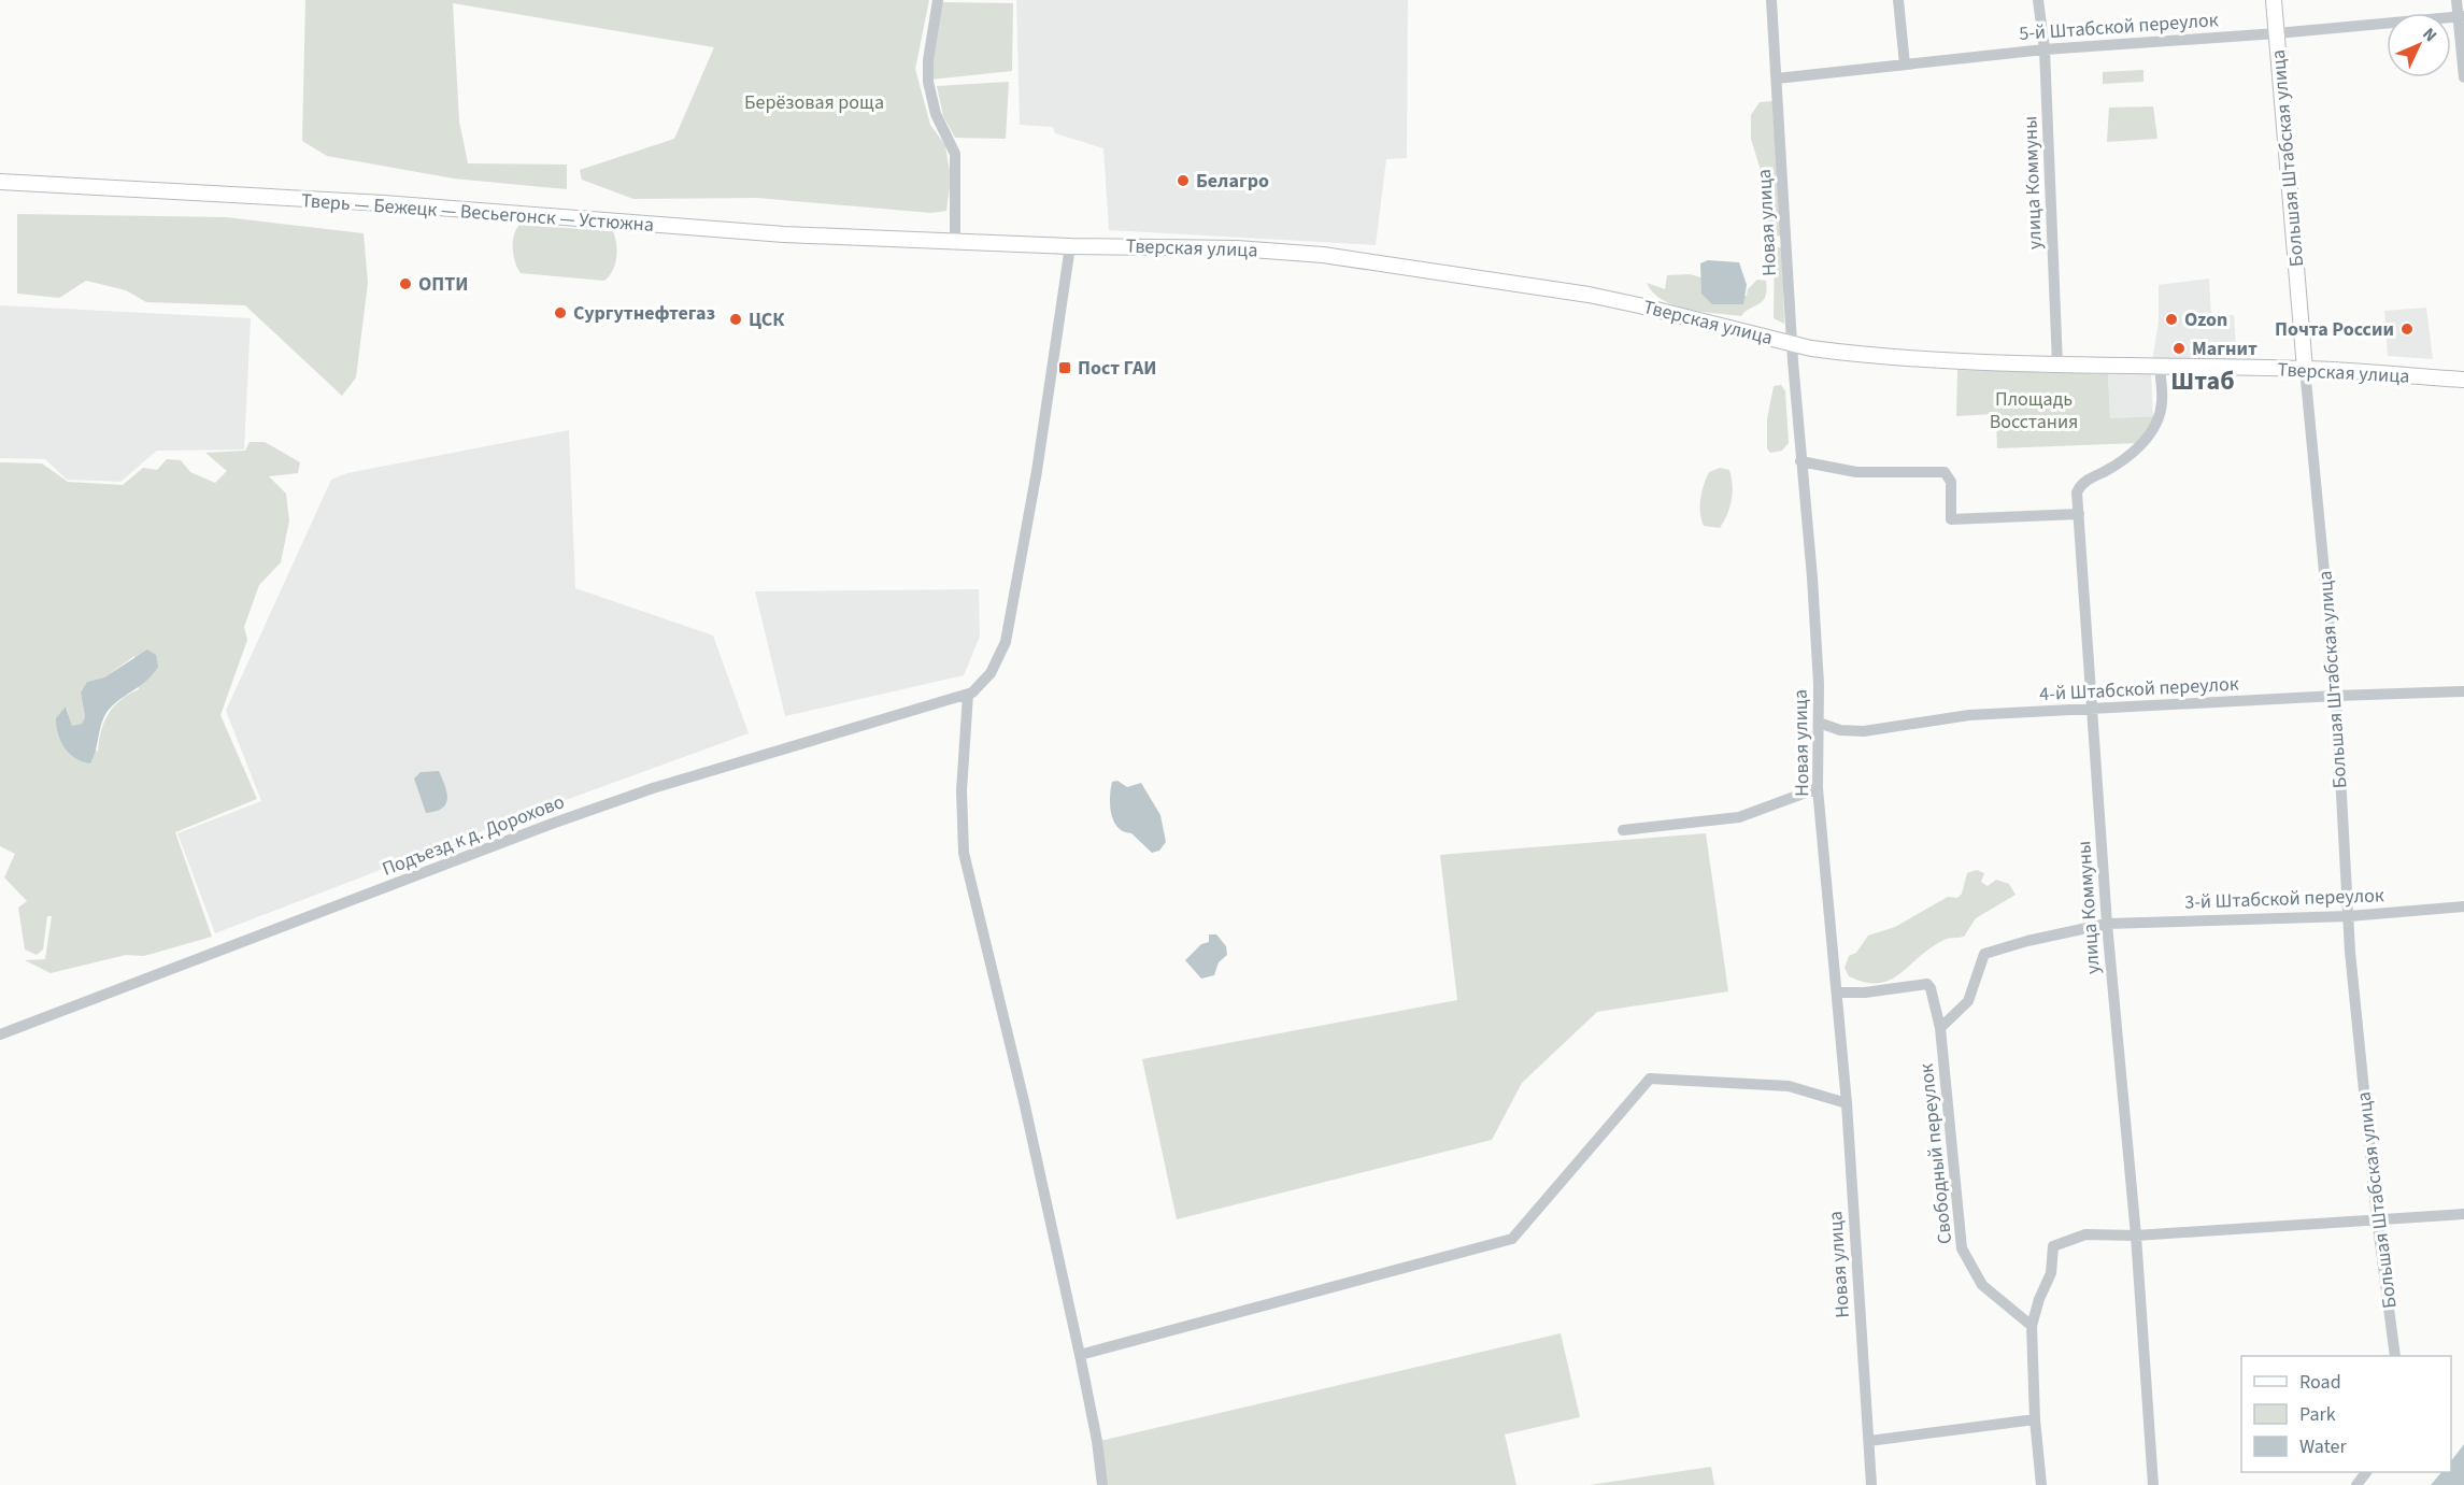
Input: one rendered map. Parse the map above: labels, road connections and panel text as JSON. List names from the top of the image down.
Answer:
{
  "streets": {
    "main road": ["Большая Штабская улица", "Тверь — Бежецк — Весьегонск — Устюжна", "Тверская улица"],
    "street": [
      "5-й Штабской переулок",
      "улица Коммуны",
      "Новая улица",
      "4-й Штабской переулок",
      "Подъезд к д. Дорохово",
      "3-й Штабской переулок",
      "Свободный переулок"
    ]
  },
  "crossings": [
    ["5-й Штабской переулок", "Большая Штабская улица"],
    ["5-й Штабской переулок", "улица Коммуны"],
    ["5-й Штабской переулок", "Новая улица"],
    ["Большая Штабская улица", "Тверская улица"],
    ["Большая Штабская улица", "4-й Штабской переулок"],
    ["Большая Штабская улица", "3-й Штабской переулок"],
    ["улица Коммуны", "Тверская улица"],
    ["улица Коммуны", "4-й Штабской переулок"],
    ["улица Коммуны", "3-й Штабской переулок"],
    ["Тверь — Бежецк — Весьегонск — Устюжна", "Тверская улица"],
    ["Новая улица", "Тверская улица"],
    ["Новая улица", "4-й Штабской переулок"],
    ["Новая улица", "Свободный переулок"]
  ],
  "districts": ["Штаб"],
  "parks": ["Берёзовая роща", "Площадь Восстания"],
  "places": {
    "other": [
      "Белагро",
      "ОПТИ",
      "Сургутнефтегаз",
      "ЦСК",
      "Ozon",
      "Почта России",
      "Магнит"
    ],
    "transit": ["Пост ГАИ"]
  },
  "legend": ["Road", "Park", "Water"],
  "north": "top right"
}
